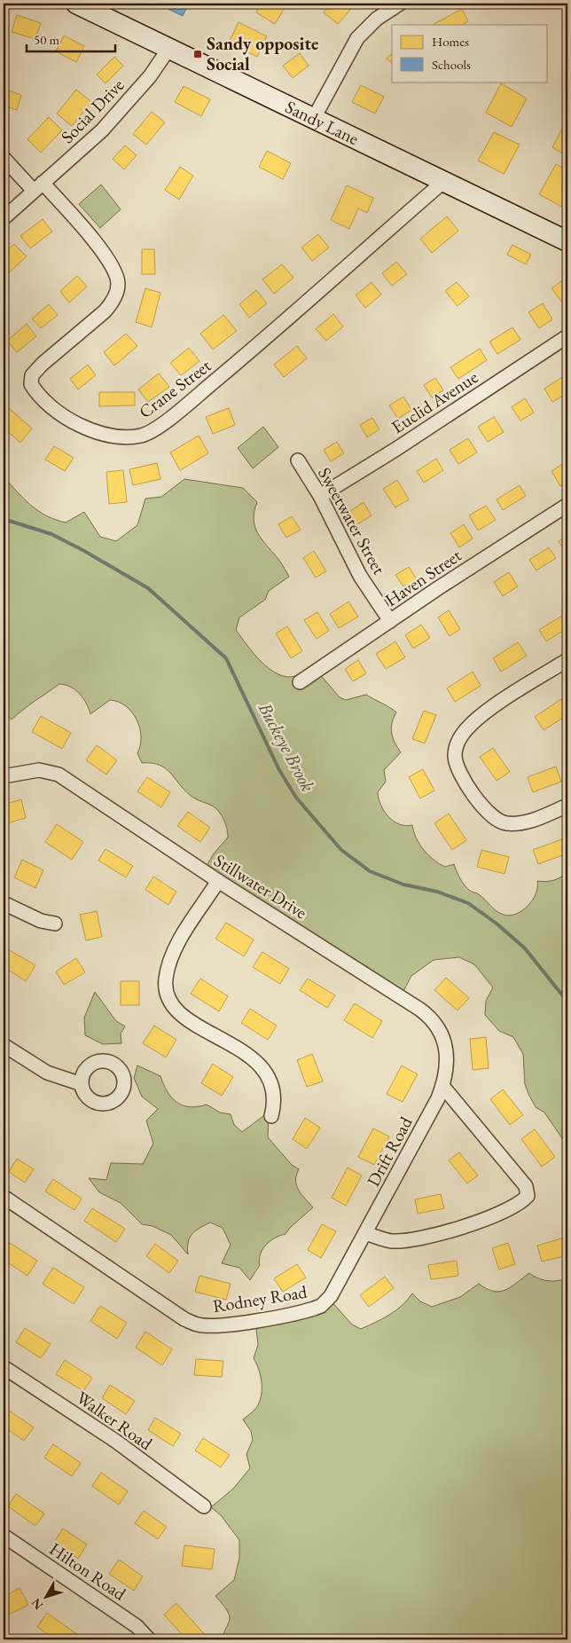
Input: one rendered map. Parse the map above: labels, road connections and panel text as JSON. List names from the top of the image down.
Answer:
{
  "streets": {
    "main road": ["Sandy Lane"],
    "street": [
      "Social Drive",
      "Crane Street",
      "Euclid Avenue",
      "Sweetwater Street",
      "Haven Street",
      "Stillwater Drive",
      "Drift Road",
      "Rodney Road",
      "Walker Road",
      "Hilton Road"
    ]
  },
  "crossings": [
    ["Social Drive", "Sandy Lane"],
    ["Social Drive", "Crane Street"],
    ["Sandy Lane", "Crane Street"],
    ["Euclid Avenue", "Sweetwater Street"],
    ["Sweetwater Street", "Haven Street"],
    ["Stillwater Drive", "Drift Road"],
    ["Drift Road", "Rodney Road"]
  ],
  "water": ["Buckeye Brook"],
  "places": {
    "transit": ["Sandy opposite Social"]
  },
  "legend": ["Homes", "Schools"],
  "scale_bar": "50 m",
  "north": "bottom left"
}
